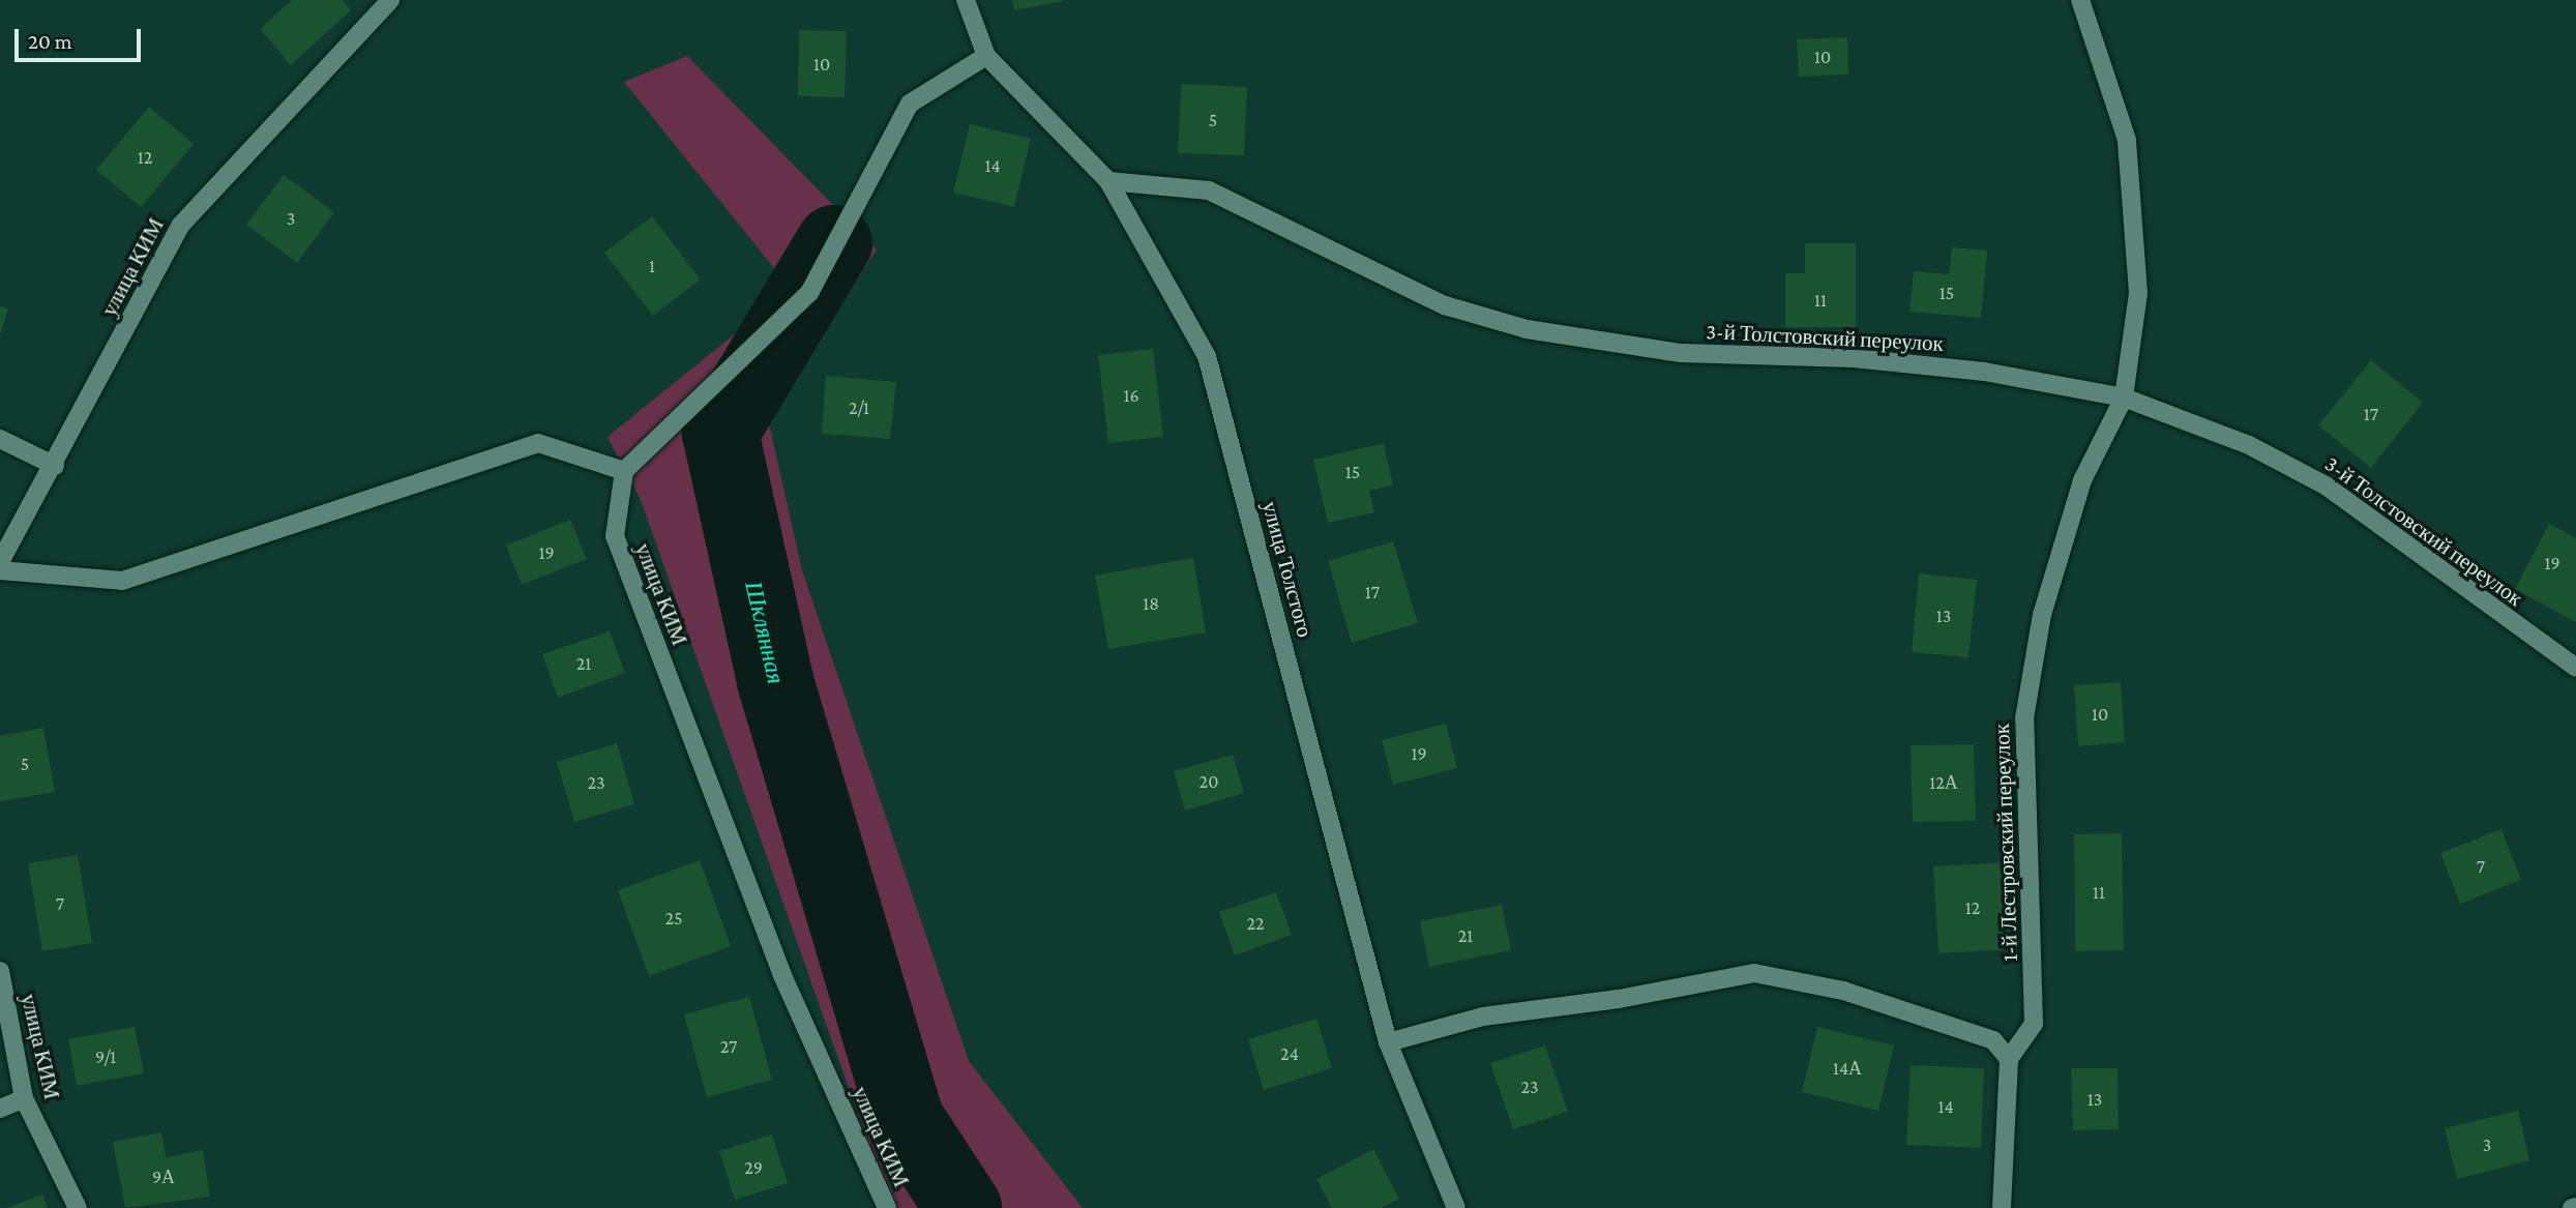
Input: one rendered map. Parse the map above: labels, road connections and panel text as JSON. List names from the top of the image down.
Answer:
{
  "streets": {
    "street": [
      "улица КИМ",
      "3-й Толстовский переулок",
      "улица Толстого",
      "1-й Лестровский переулок"
    ]
  },
  "crossings": [
    ["3-й Толстовский переулок", "улица Толстого"],
    ["3-й Толстовский переулок", "1-й Лестровский переулок"]
  ],
  "water": ["Шклянная"],
  "house_numbers": [
    "10",
    "10",
    "5",
    "12",
    "14",
    "3",
    "1",
    "15",
    "11",
    "16",
    "2/1",
    "17",
    "15",
    "19",
    "19",
    "17",
    "18",
    "13",
    "21",
    "10",
    "19",
    "5",
    "20",
    "23",
    "12А",
    "7",
    "11",
    "7",
    "12",
    "25",
    "22",
    "21",
    "27",
    "24",
    "9/1",
    "14А",
    "23",
    "13",
    "14",
    "3",
    "29",
    "9А"
  ],
  "scale_bar": "20 m"
}
